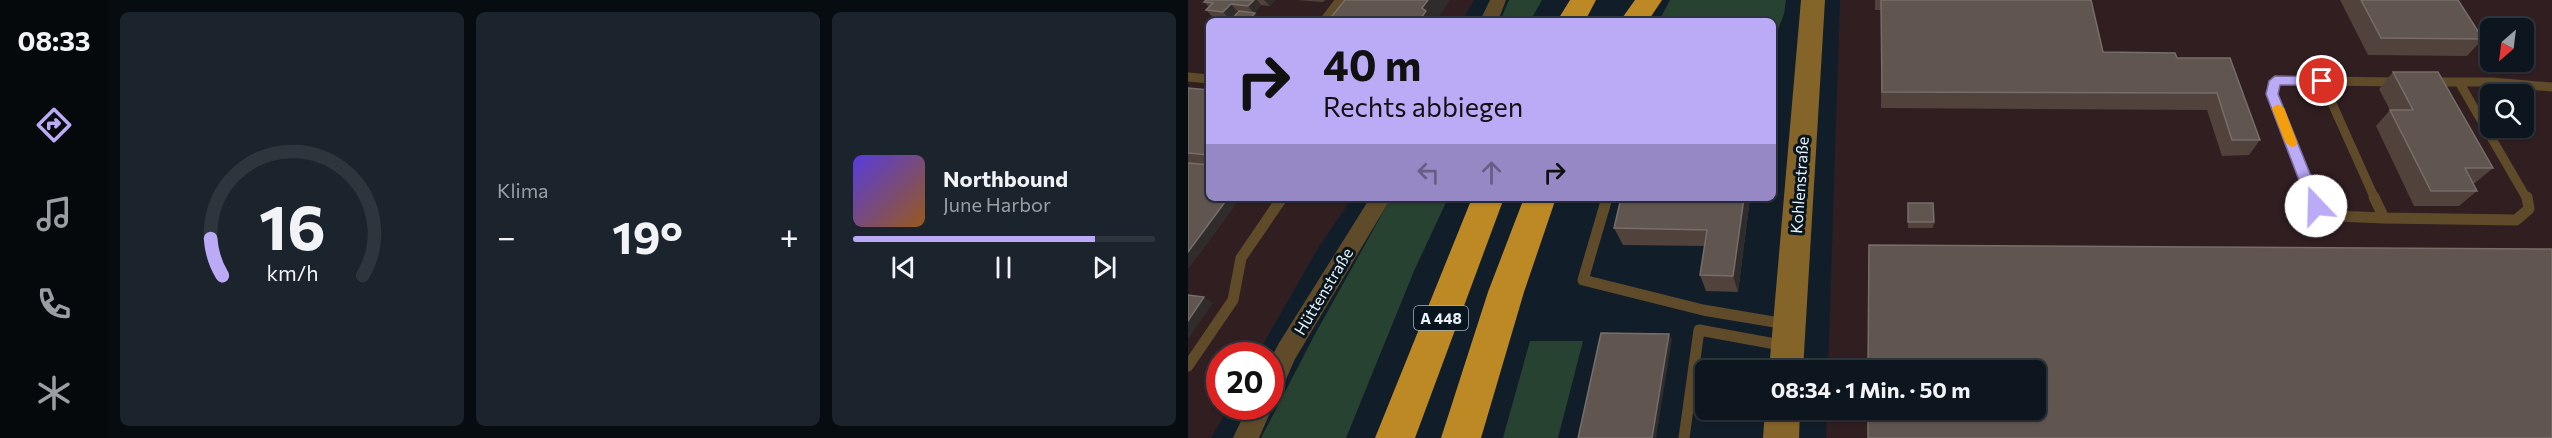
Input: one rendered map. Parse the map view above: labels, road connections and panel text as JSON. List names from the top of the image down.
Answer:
{
  "streets": {
    "highway": ["A 448"],
    "street": ["Kohlenstraße", "Hüttenstraße"]
  },
  "north": "bottom left",
  "page": {
    "tabs": "08:33",
    "tile": "Klima",
    "turn": ["40 m", "Rechts abbiegen"],
    "song": ["Northbound", "June Harbor"],
    "heat": ["−", "19°", "+"],
    "limit": "20",
    "trip": "08:34 · 1 Min. · 50 m",
    "gauge": ["16", "km/h"]
  }
}
